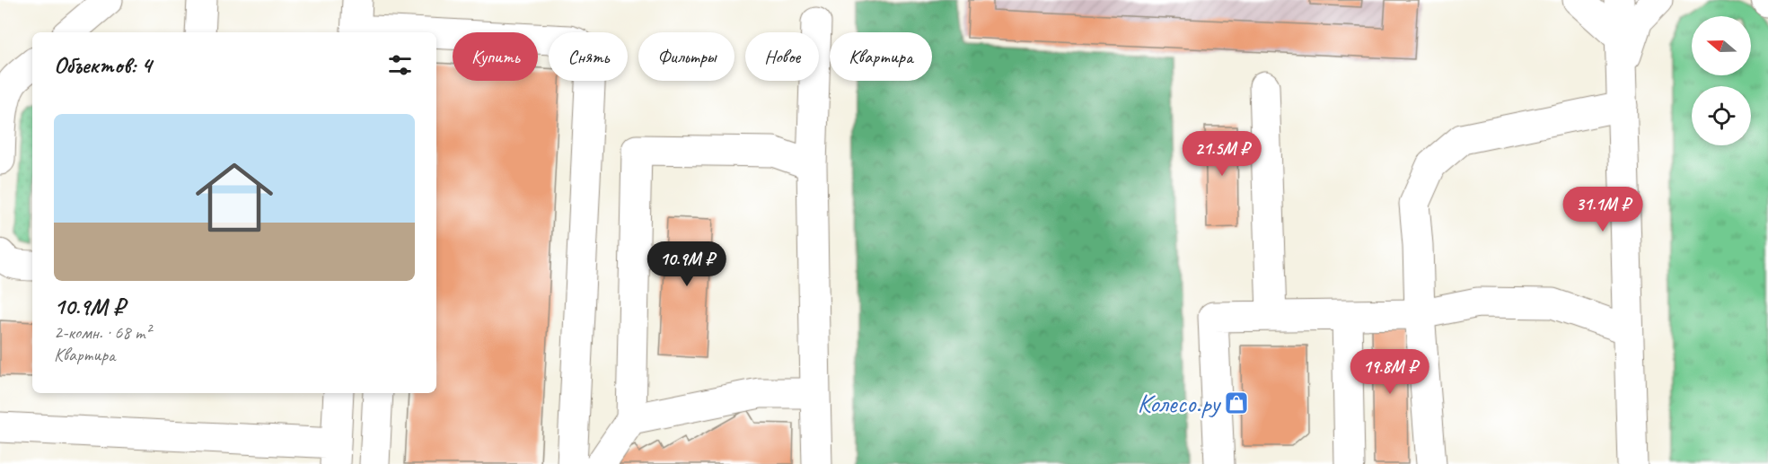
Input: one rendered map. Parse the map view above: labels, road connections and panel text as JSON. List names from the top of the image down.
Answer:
{
  "places": {
    "shop": ["Колесо.ру"]
  },
  "north": "left",
  "page": {
    "chip": [
      "Купить",
      "Снять",
      "Фильтры",
      "Новое",
      "Квартира"
    ],
    "heading": "Объектов: 4",
    "list": [
      {
        "name": "10.9M ₽",
        "note": "2-комн. · 68 m² · Квартира"
      }
    ],
    "price": [
      "21.5M ₽",
      "31.1M ₽",
      "10.9M ₽",
      "19.8M ₽"
    ]
  }
}
